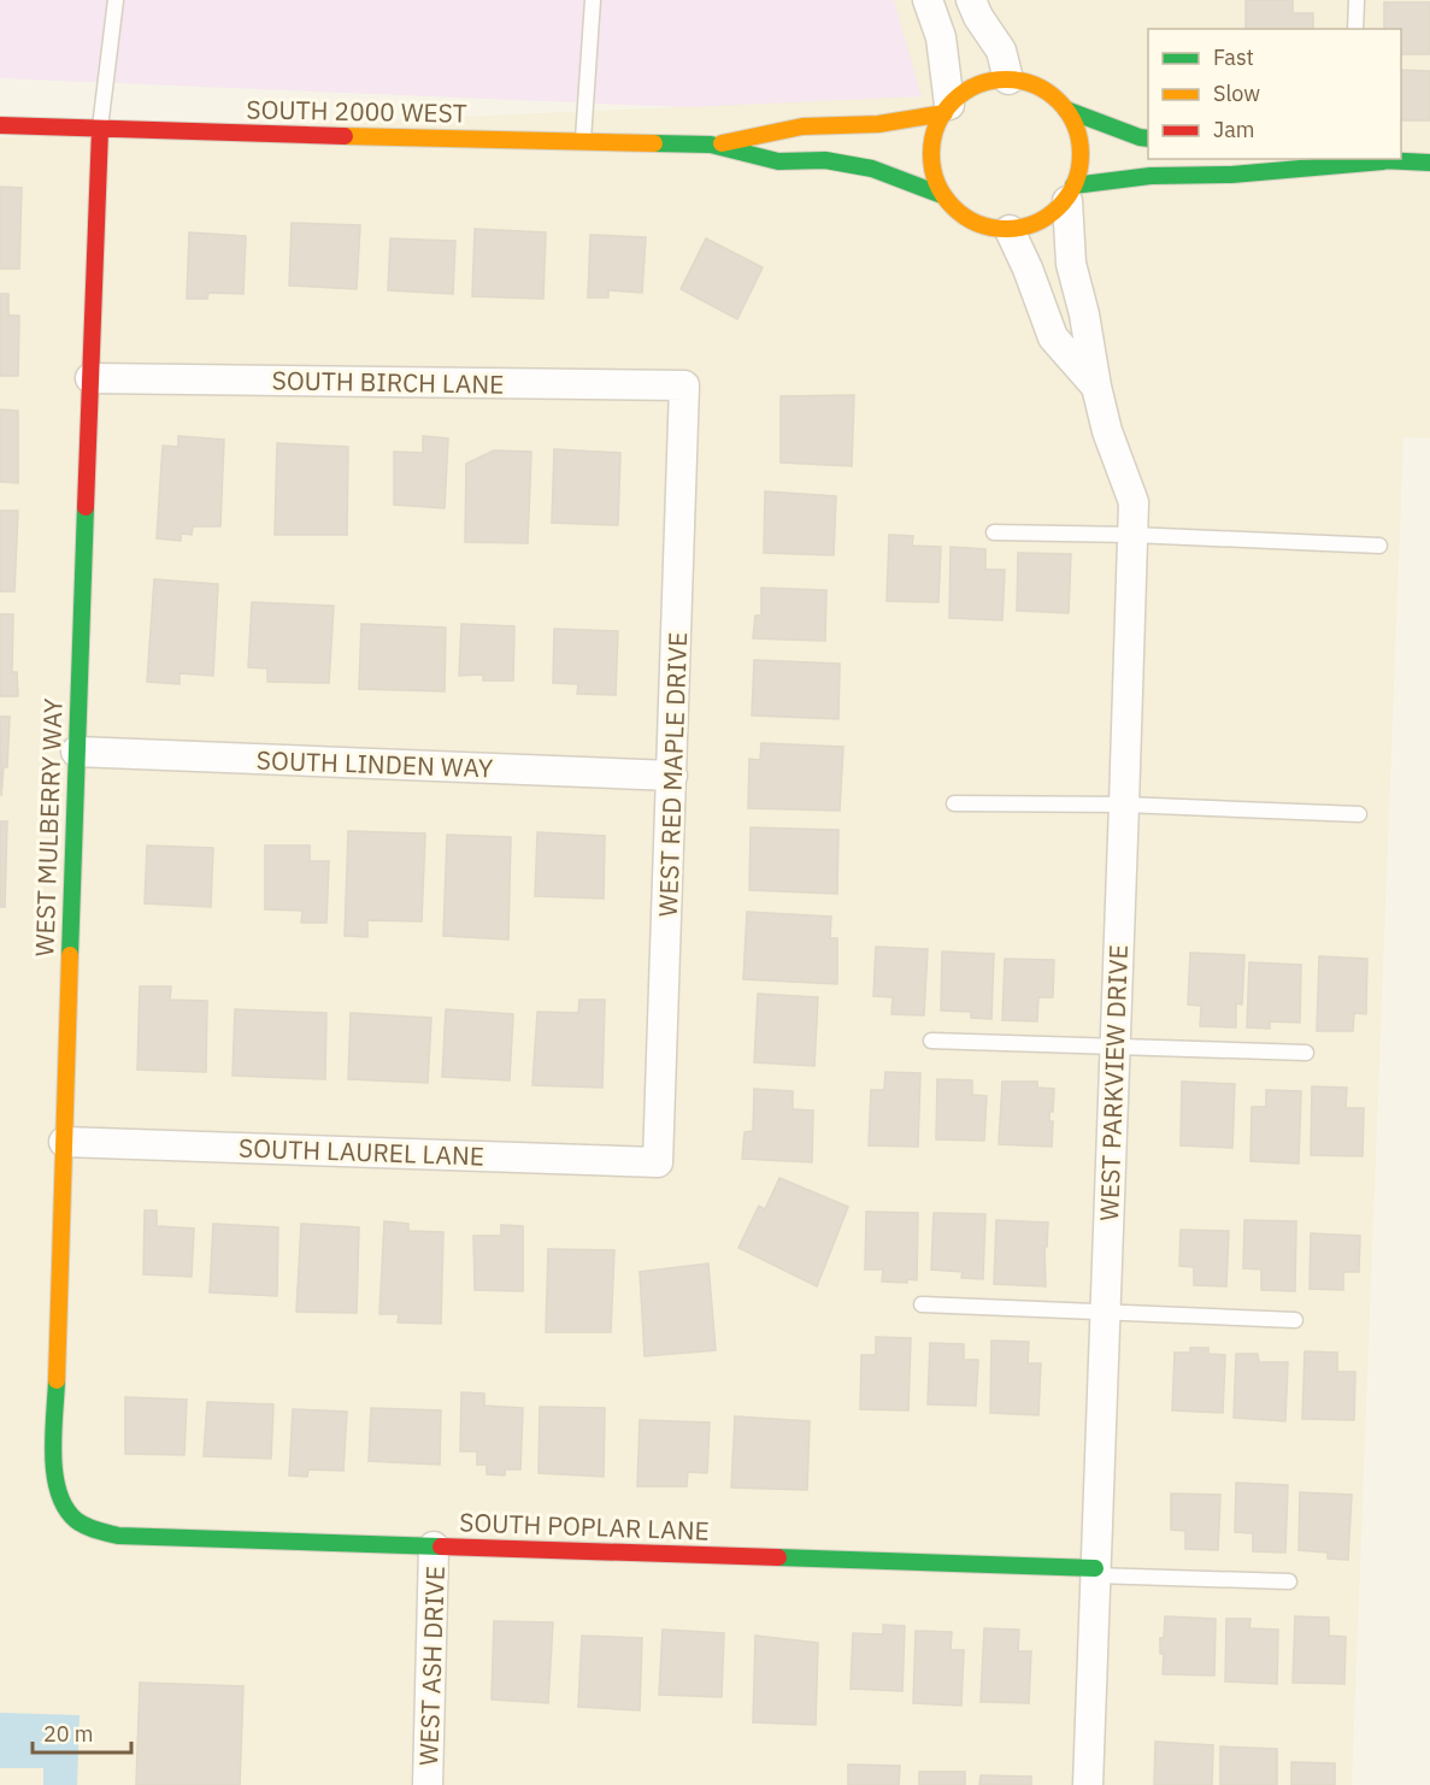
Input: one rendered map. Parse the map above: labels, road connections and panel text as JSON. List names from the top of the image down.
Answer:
{
  "streets": {
    "street": [
      "SOUTH 2000 WEST",
      "SOUTH BIRCH LANE",
      "SOUTH LINDEN WAY",
      "WEST RED MAPLE DRIVE",
      "WEST MULBERRY WAY",
      "WEST PARKVIEW DRIVE",
      "SOUTH LAUREL LANE",
      "SOUTH POPLAR LANE",
      "WEST ASH DRIVE"
    ]
  },
  "crossings": [
    ["SOUTH 2000 WEST", "WEST MULBERRY WAY"],
    ["SOUTH 2000 WEST", "WEST PARKVIEW DRIVE"],
    ["SOUTH BIRCH LANE", "WEST RED MAPLE DRIVE"],
    ["SOUTH BIRCH LANE", "WEST MULBERRY WAY"],
    ["SOUTH LINDEN WAY", "WEST RED MAPLE DRIVE"],
    ["SOUTH LINDEN WAY", "WEST MULBERRY WAY"],
    ["WEST RED MAPLE DRIVE", "SOUTH LAUREL LANE"],
    ["WEST MULBERRY WAY", "SOUTH LAUREL LANE"],
    ["WEST MULBERRY WAY", "SOUTH POPLAR LANE"],
    ["WEST PARKVIEW DRIVE", "SOUTH POPLAR LANE"],
    ["SOUTH POPLAR LANE", "WEST ASH DRIVE"]
  ],
  "legend": ["Fast", "Slow", "Jam"],
  "scale_bar": "20 m"
}
